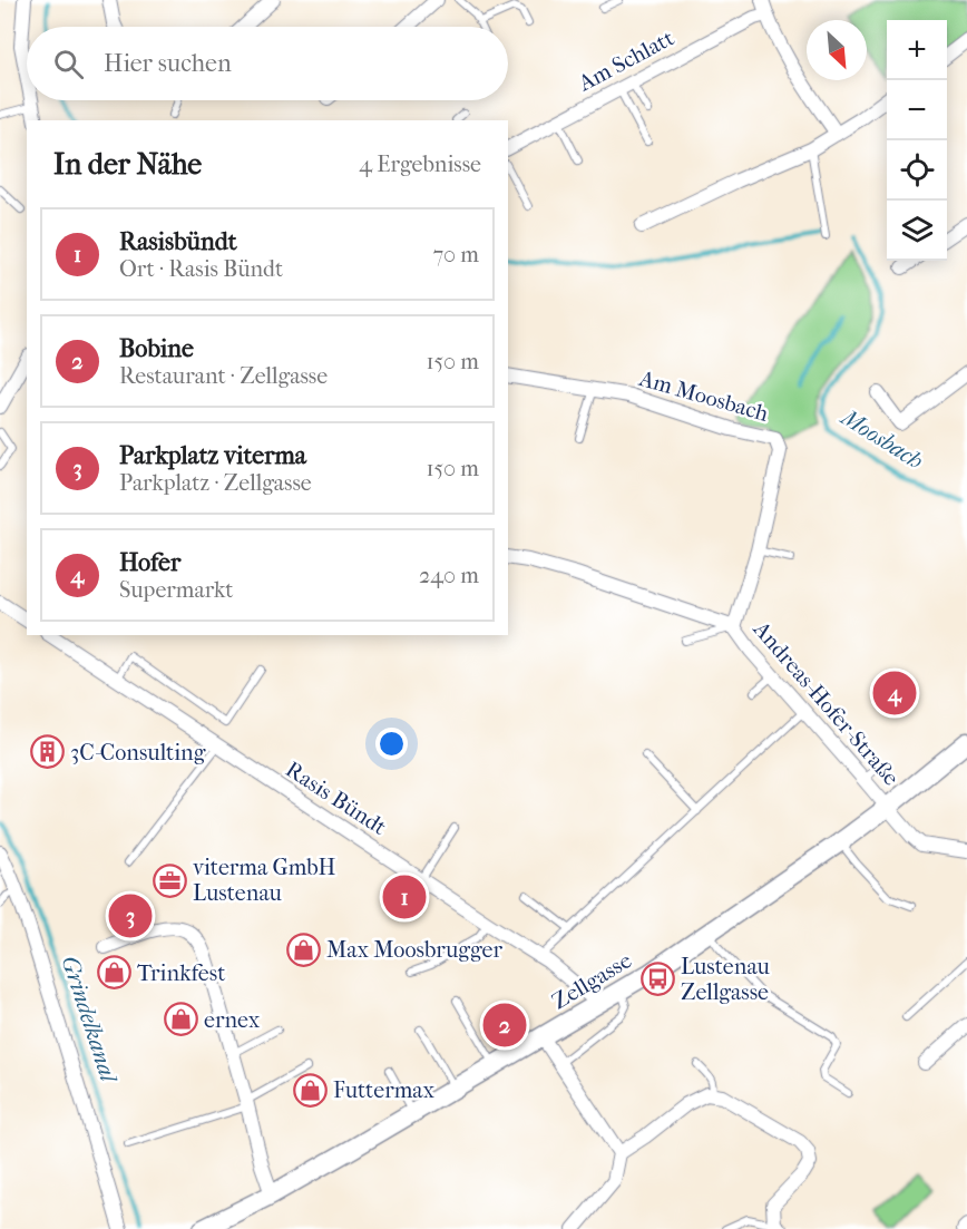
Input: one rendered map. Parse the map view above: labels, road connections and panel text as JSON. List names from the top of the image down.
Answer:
{
  "streets": {
    "main road": ["Zellgasse"],
    "street": [
      "Am Schlatt",
      "Am Moosbach",
      "Andreas-Hofer-Straße",
      "Rasis Bündt"
    ]
  },
  "crossings": [
    ["Am Moosbach", "Andreas-Hofer-Straße"],
    ["Andreas-Hofer-Straße", "Zellgasse"],
    ["Rasis Bündt", "Zellgasse"]
  ],
  "water": ["Moosbach", "Grindelkanal"],
  "places": {
    "building": ["3C-Consulting"],
    "office": ["viterma GmbH Lustenau"],
    "shop": [
      "Max Moosbrugger",
      "Trinkfest",
      "ernex",
      "Futtermax"
    ],
    "bus stop": ["Lustenau Zellgasse"]
  },
  "north": "bottom right",
  "page": {
    "map_buttons": ["+", "−"],
    "search": "Hier suchen",
    "heading": ["In der Nähe", "4 Ergebnisse"],
    "list": [
      {
        "mark": "1",
        "name": "Rasisbündt",
        "note": "Ort · Rasis Bündt",
        "value": "70 m"
      },
      {
        "mark": "2",
        "name": "Bobine",
        "note": "Restaurant · Zellgasse",
        "value": "150 m"
      },
      {
        "mark": "3",
        "name": "Parkplatz viterma",
        "note": "Parkplatz · Zellgasse",
        "value": "150 m"
      },
      {
        "mark": "4",
        "name": "Hofer",
        "note": "Supermarkt",
        "value": "240 m"
      }
    ],
    "pins": [
      "4",
      "1",
      "3",
      "2"
    ]
  }
}
